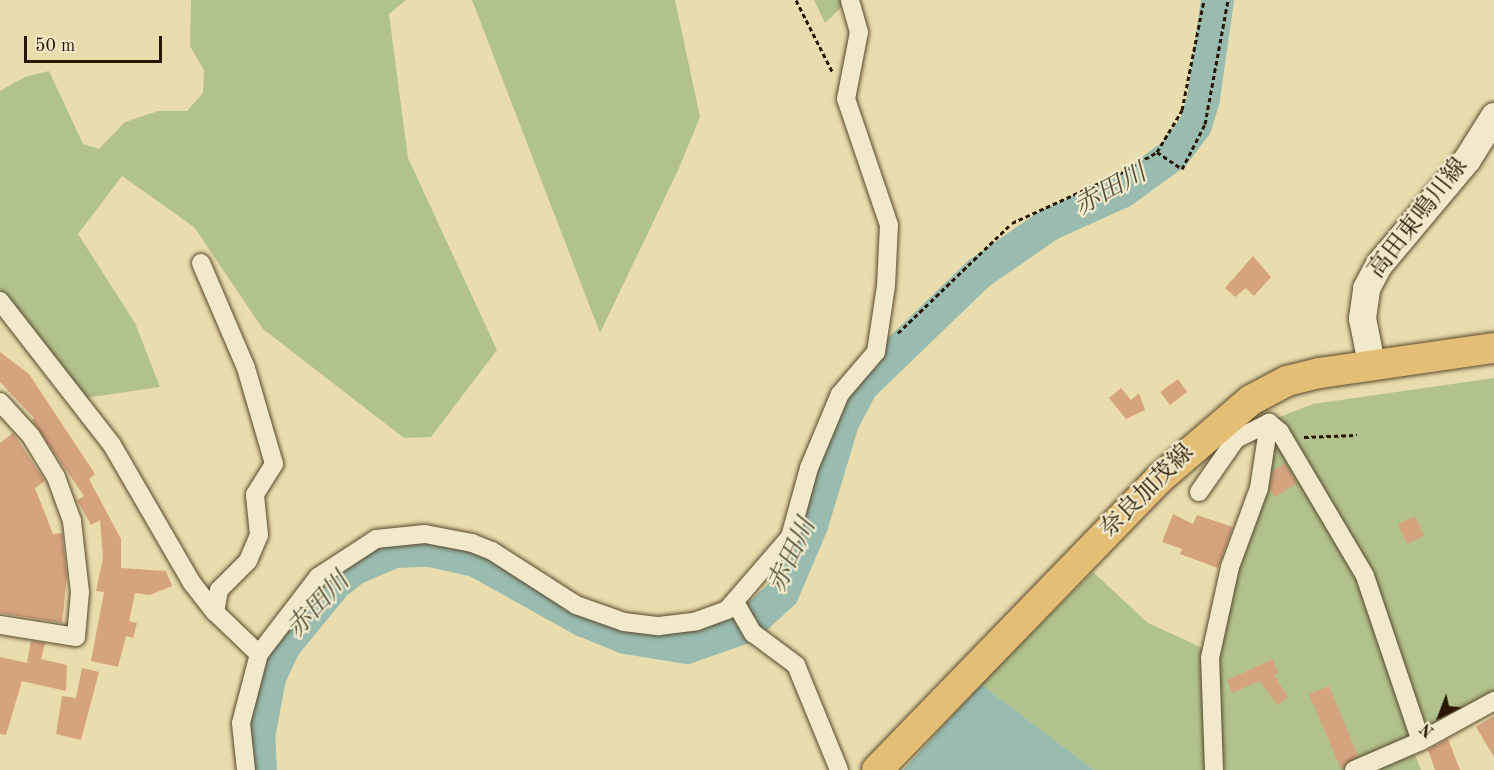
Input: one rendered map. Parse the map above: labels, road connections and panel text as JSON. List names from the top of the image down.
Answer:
{
  "streets": {
    "main road": ["高田東鳴川線", "奈良加茂線"]
  },
  "crossings": [
    ["高田東鳴川線", "奈良加茂線"]
  ],
  "water": ["赤田川"],
  "scale_bar": "50 m",
  "north": "bottom left"
}
